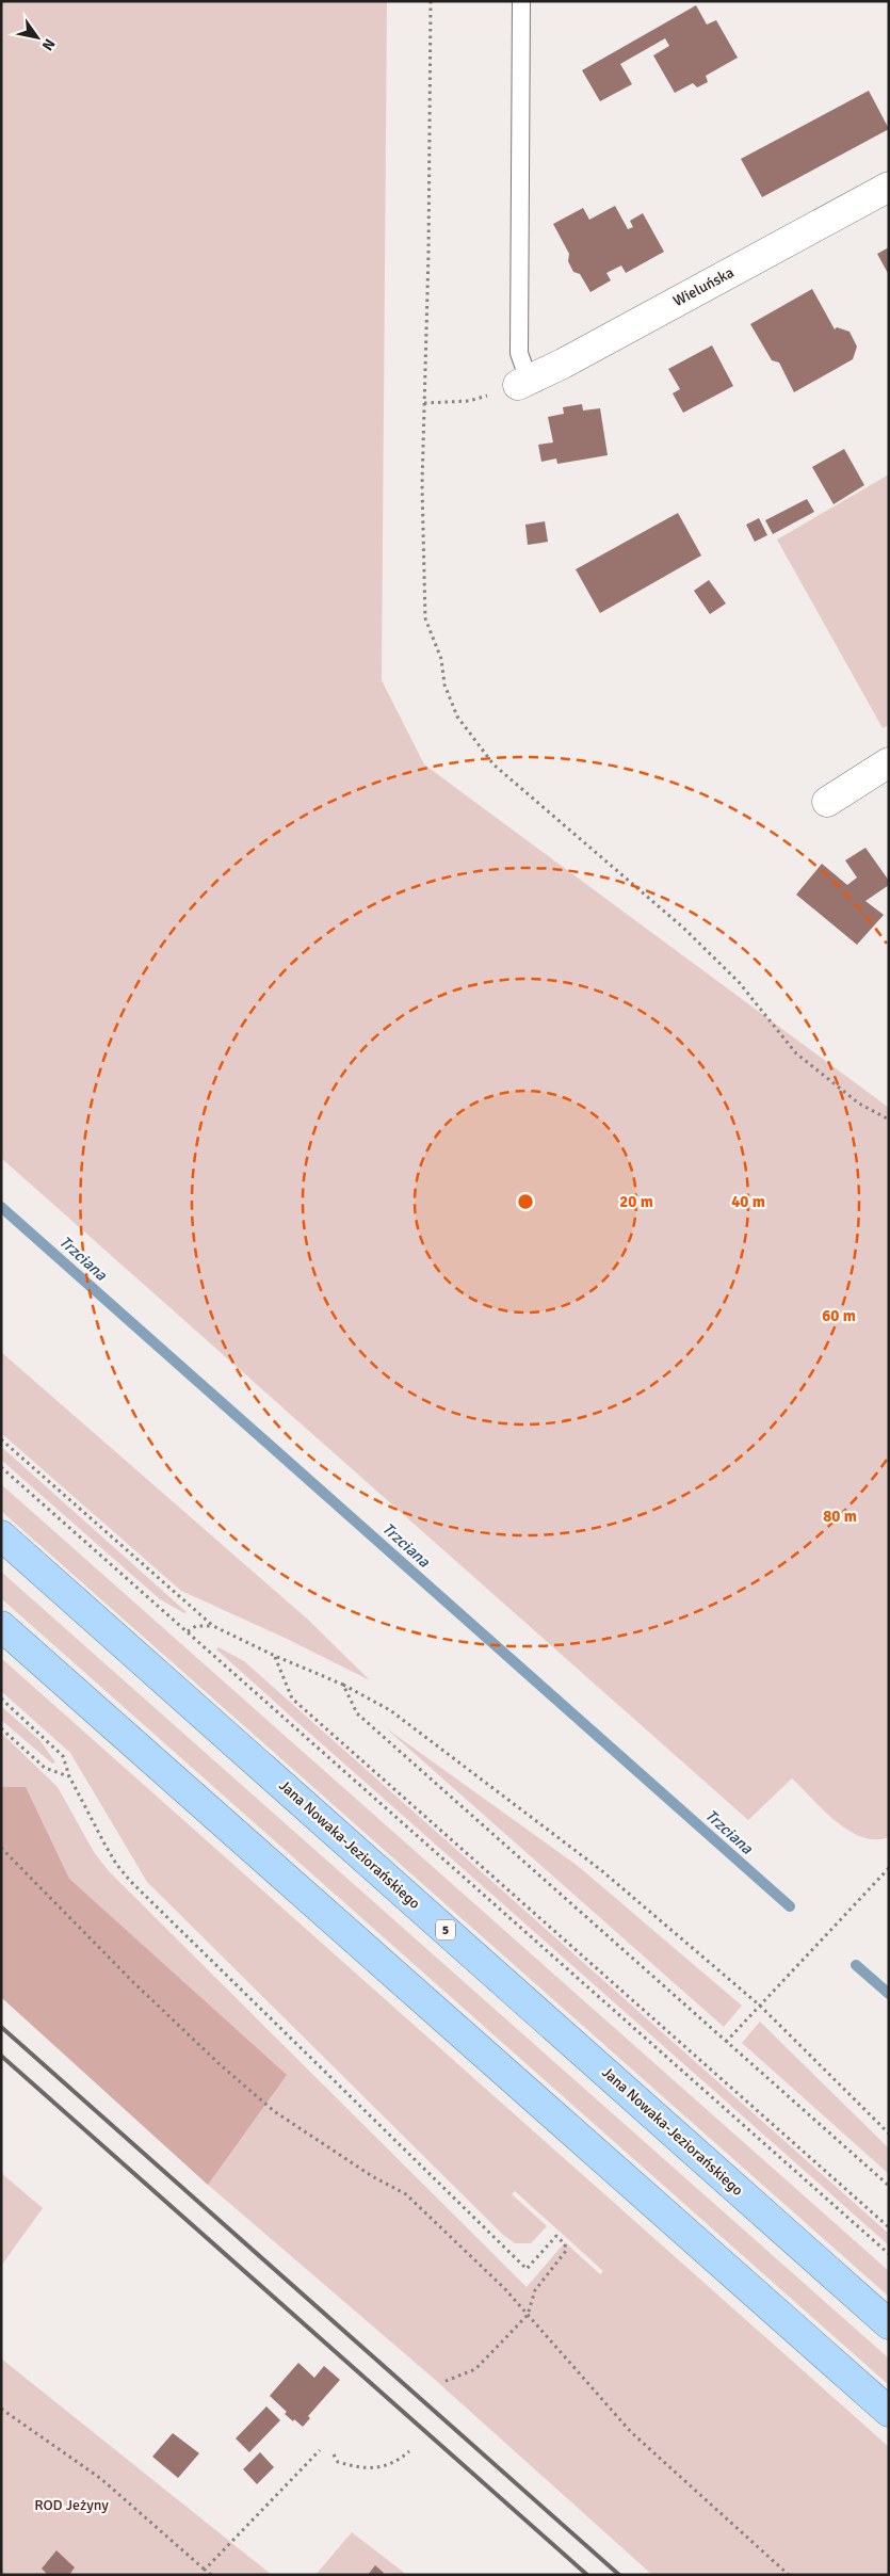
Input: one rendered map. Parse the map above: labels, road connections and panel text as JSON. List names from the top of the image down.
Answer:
{
  "streets": {
    "main road": ["Jana Nowaka-Jeziorańskiego", "5"],
    "street": ["Wieluńska"]
  },
  "water": ["Trzciana"],
  "parks": ["ROD Jeżyny"],
  "north": "bottom right",
  "rings": [
    "20 m",
    "40 m",
    "60 m",
    "80 m"
  ]
}
